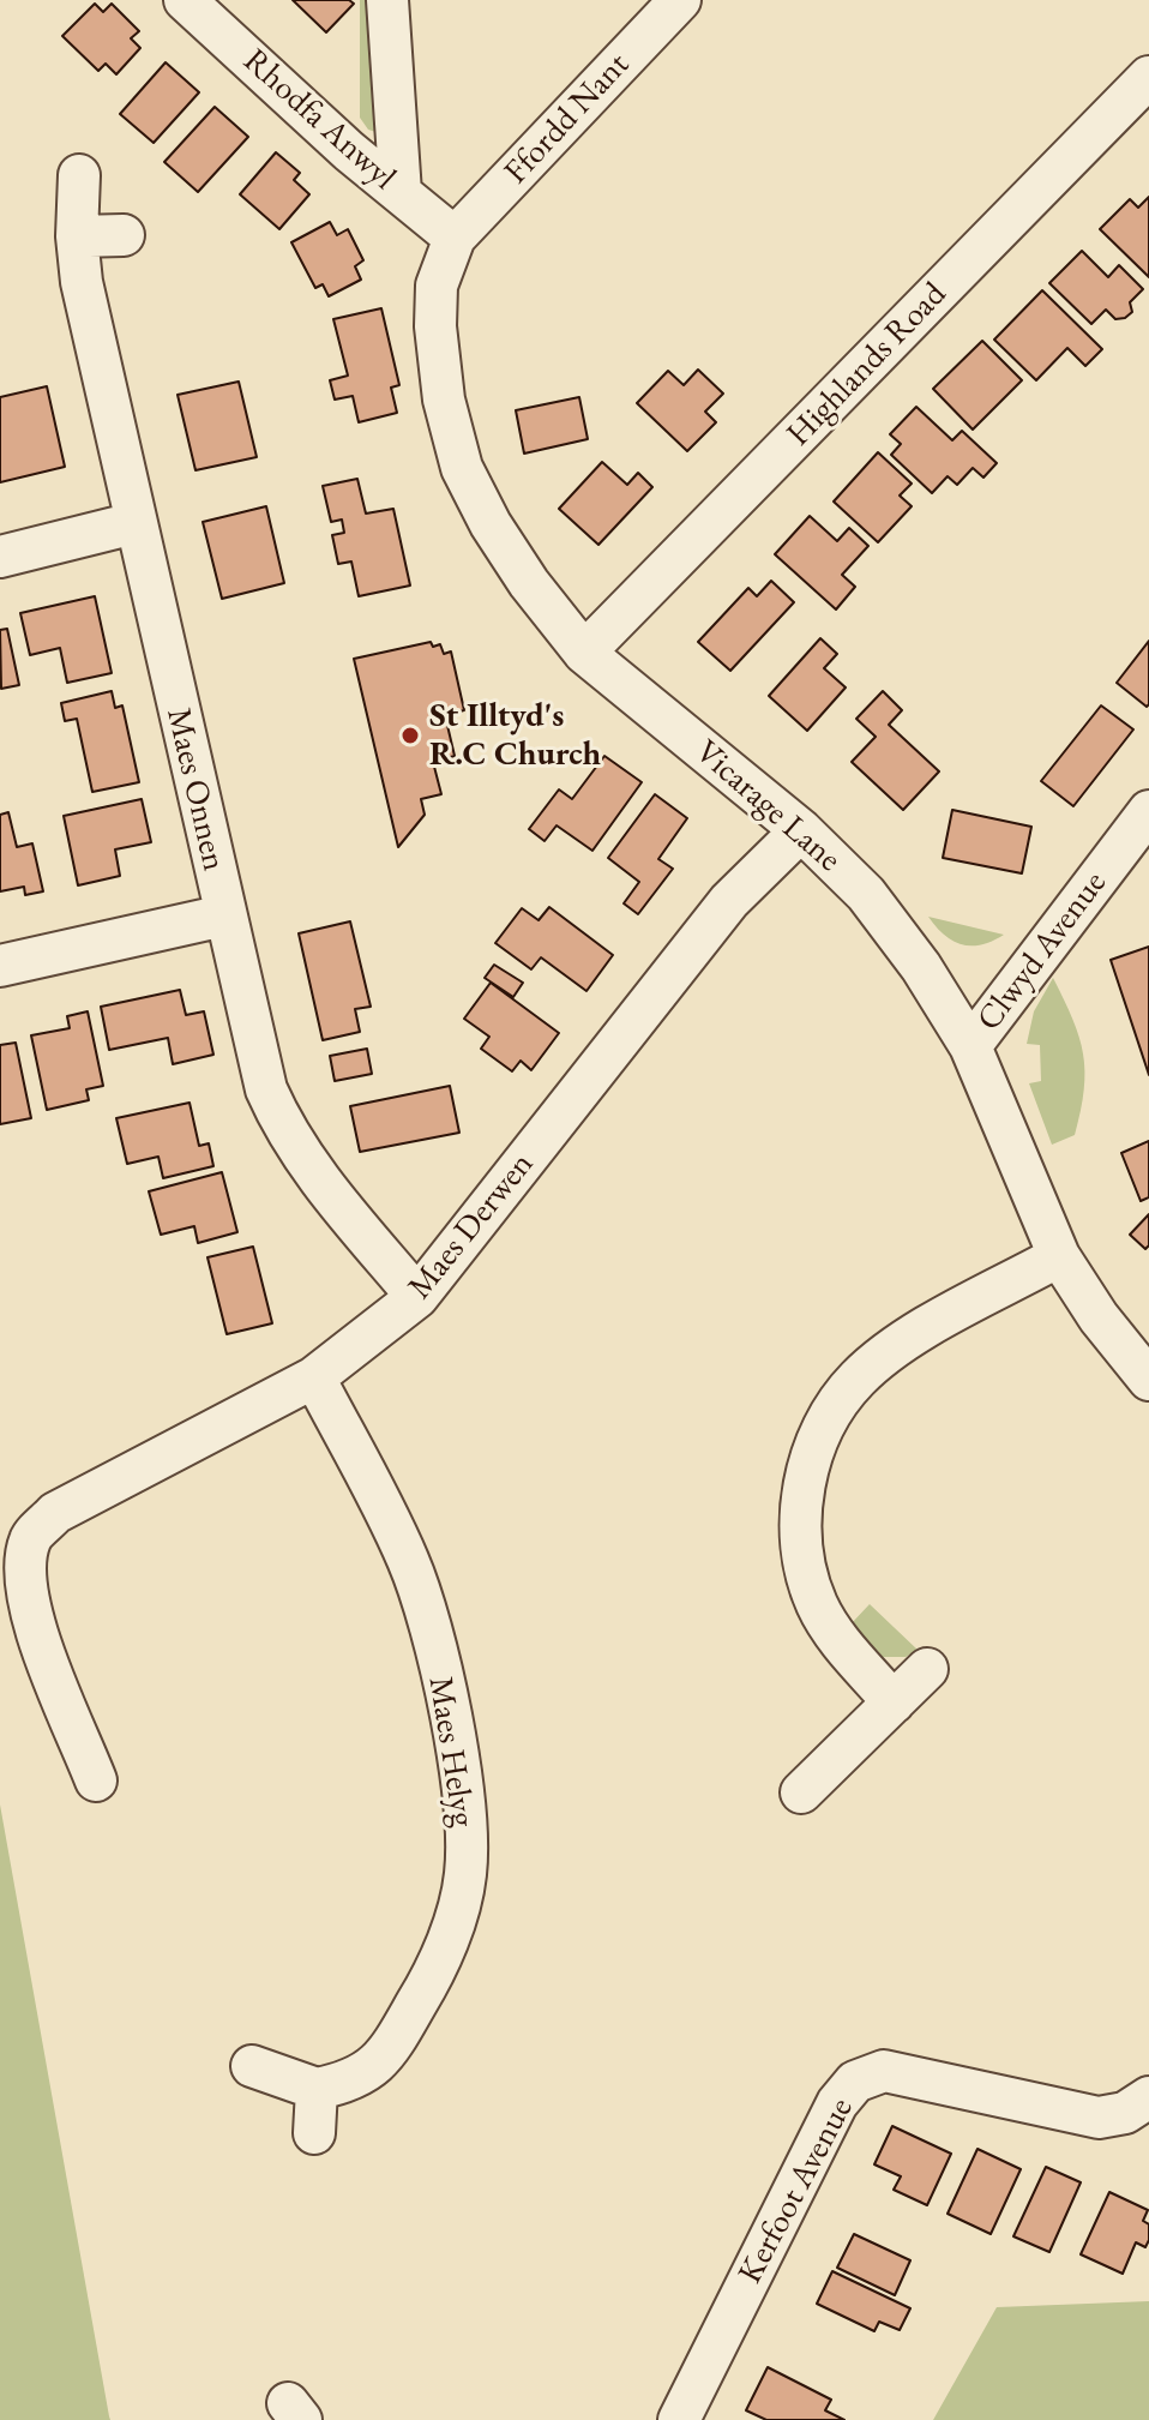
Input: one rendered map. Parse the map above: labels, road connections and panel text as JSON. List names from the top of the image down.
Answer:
{
  "streets": {
    "street": [
      "Ffordd Nant",
      "Rhodfa Anwyl",
      "Highlands Road",
      "Maes Onnen",
      "Vicarage Lane",
      "Clwyd Avenue",
      "Maes Derwen",
      "Maes Helyg",
      "Kerfoot Avenue"
    ]
  },
  "crossings": [
    ["Ffordd Nant", "Rhodfa Anwyl"],
    ["Ffordd Nant", "Vicarage Lane"],
    ["Rhodfa Anwyl", "Vicarage Lane"],
    ["Highlands Road", "Vicarage Lane"],
    ["Maes Onnen", "Maes Derwen"],
    ["Vicarage Lane", "Clwyd Avenue"],
    ["Vicarage Lane", "Maes Derwen"],
    ["Maes Derwen", "Maes Helyg"]
  ],
  "places": ["St Illtyd's R.C Church"]
}
